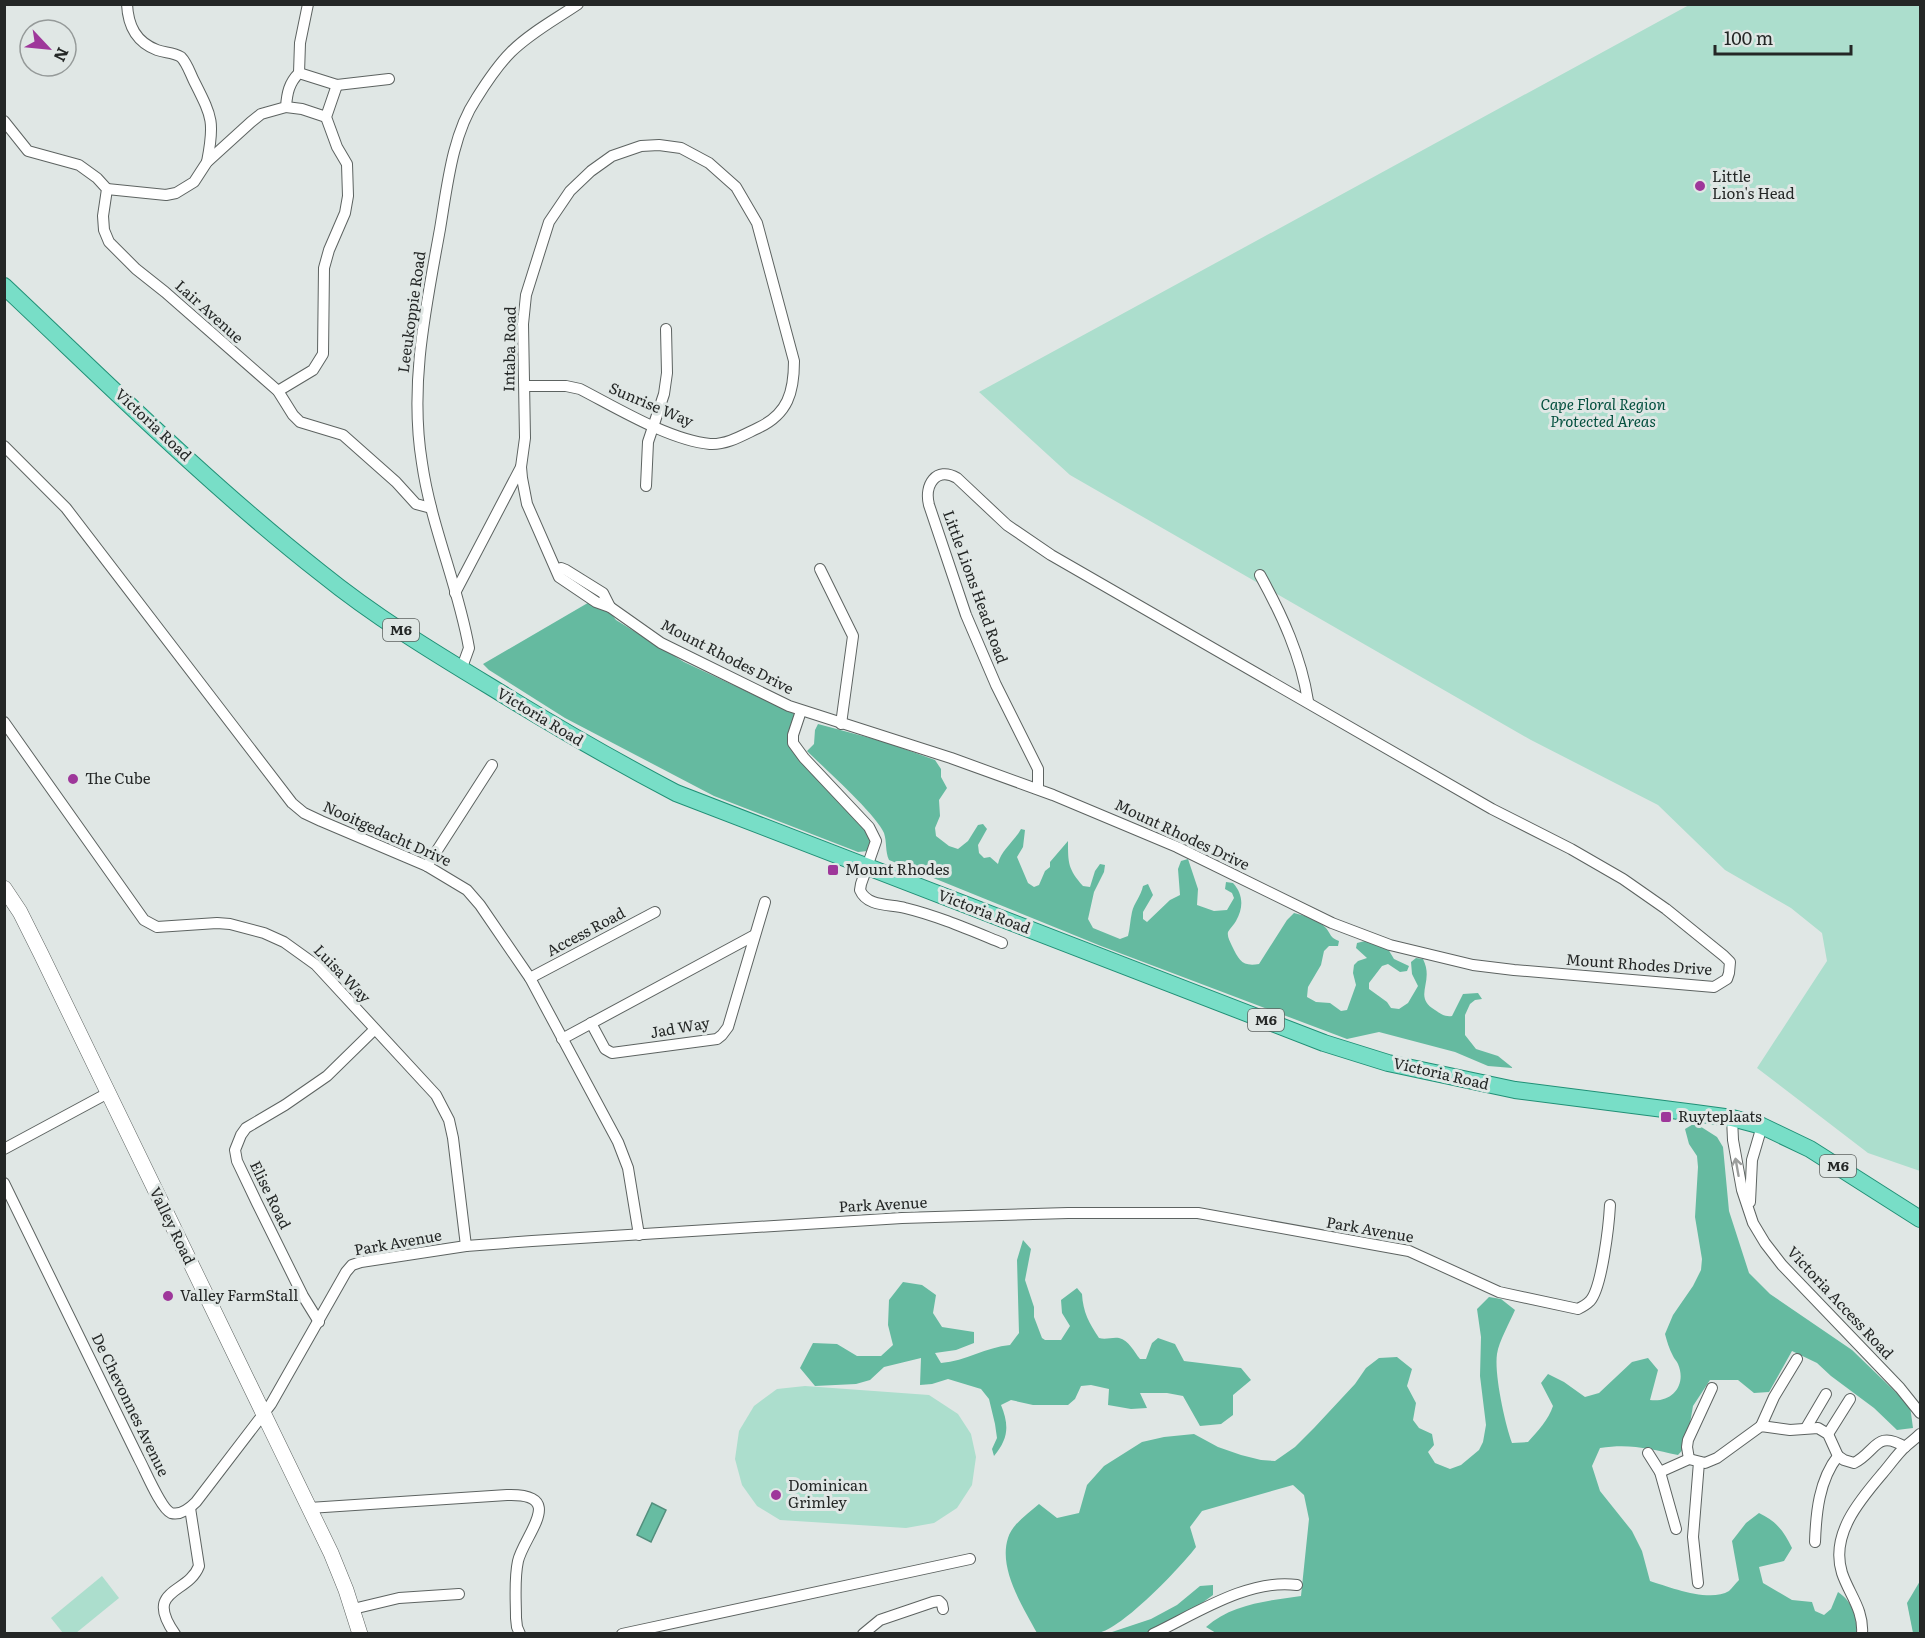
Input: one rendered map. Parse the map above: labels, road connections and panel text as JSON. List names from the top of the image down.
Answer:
{
  "streets": {
    "main road": ["Victoria Road", "M6"],
    "street": [
      "Lair Avenue",
      "Leeukoppie Road",
      "Intaba Road",
      "Sunrise Way",
      "Little Lions Head Road",
      "Mount Rhodes Drive",
      "Nooitgedacht Drive",
      "Access Road",
      "Luisa Way",
      "Jad Way",
      "Elise Road",
      "Park Avenue",
      "Valley Road",
      "Victoria Access Road",
      "De Chevonnes Avenue"
    ]
  },
  "crossings": [
    ["Lair Avenue", "Leeukoppie Road"],
    ["Leeukoppie Road", "Intaba Road"],
    ["Leeukoppie Road", "Victoria Road"],
    ["Intaba Road", "Sunrise Way"],
    ["Intaba Road", "Mount Rhodes Drive"],
    ["Victoria Road", "Mount Rhodes Drive"],
    ["Victoria Road", "Victoria Access Road"],
    ["Little Lions Head Road", "Mount Rhodes Drive"],
    ["Nooitgedacht Drive", "Access Road"],
    ["Nooitgedacht Drive", "Park Avenue"],
    ["Luisa Way", "Elise Road"],
    ["Luisa Way", "Park Avenue"],
    ["Elise Road", "Park Avenue"],
    ["Park Avenue", "Valley Road"]
  ],
  "parks": ["Cape Floral Region Protected Areas"],
  "places": {
    "other": [
      "Little Lion's Head",
      "The Cube",
      "Valley FarmStall",
      "Dominican Grimley"
    ],
    "transit": ["Mount Rhodes", "Ruyteplaats"]
  },
  "scale_bar": "100 m",
  "north": "bottom right"
}
